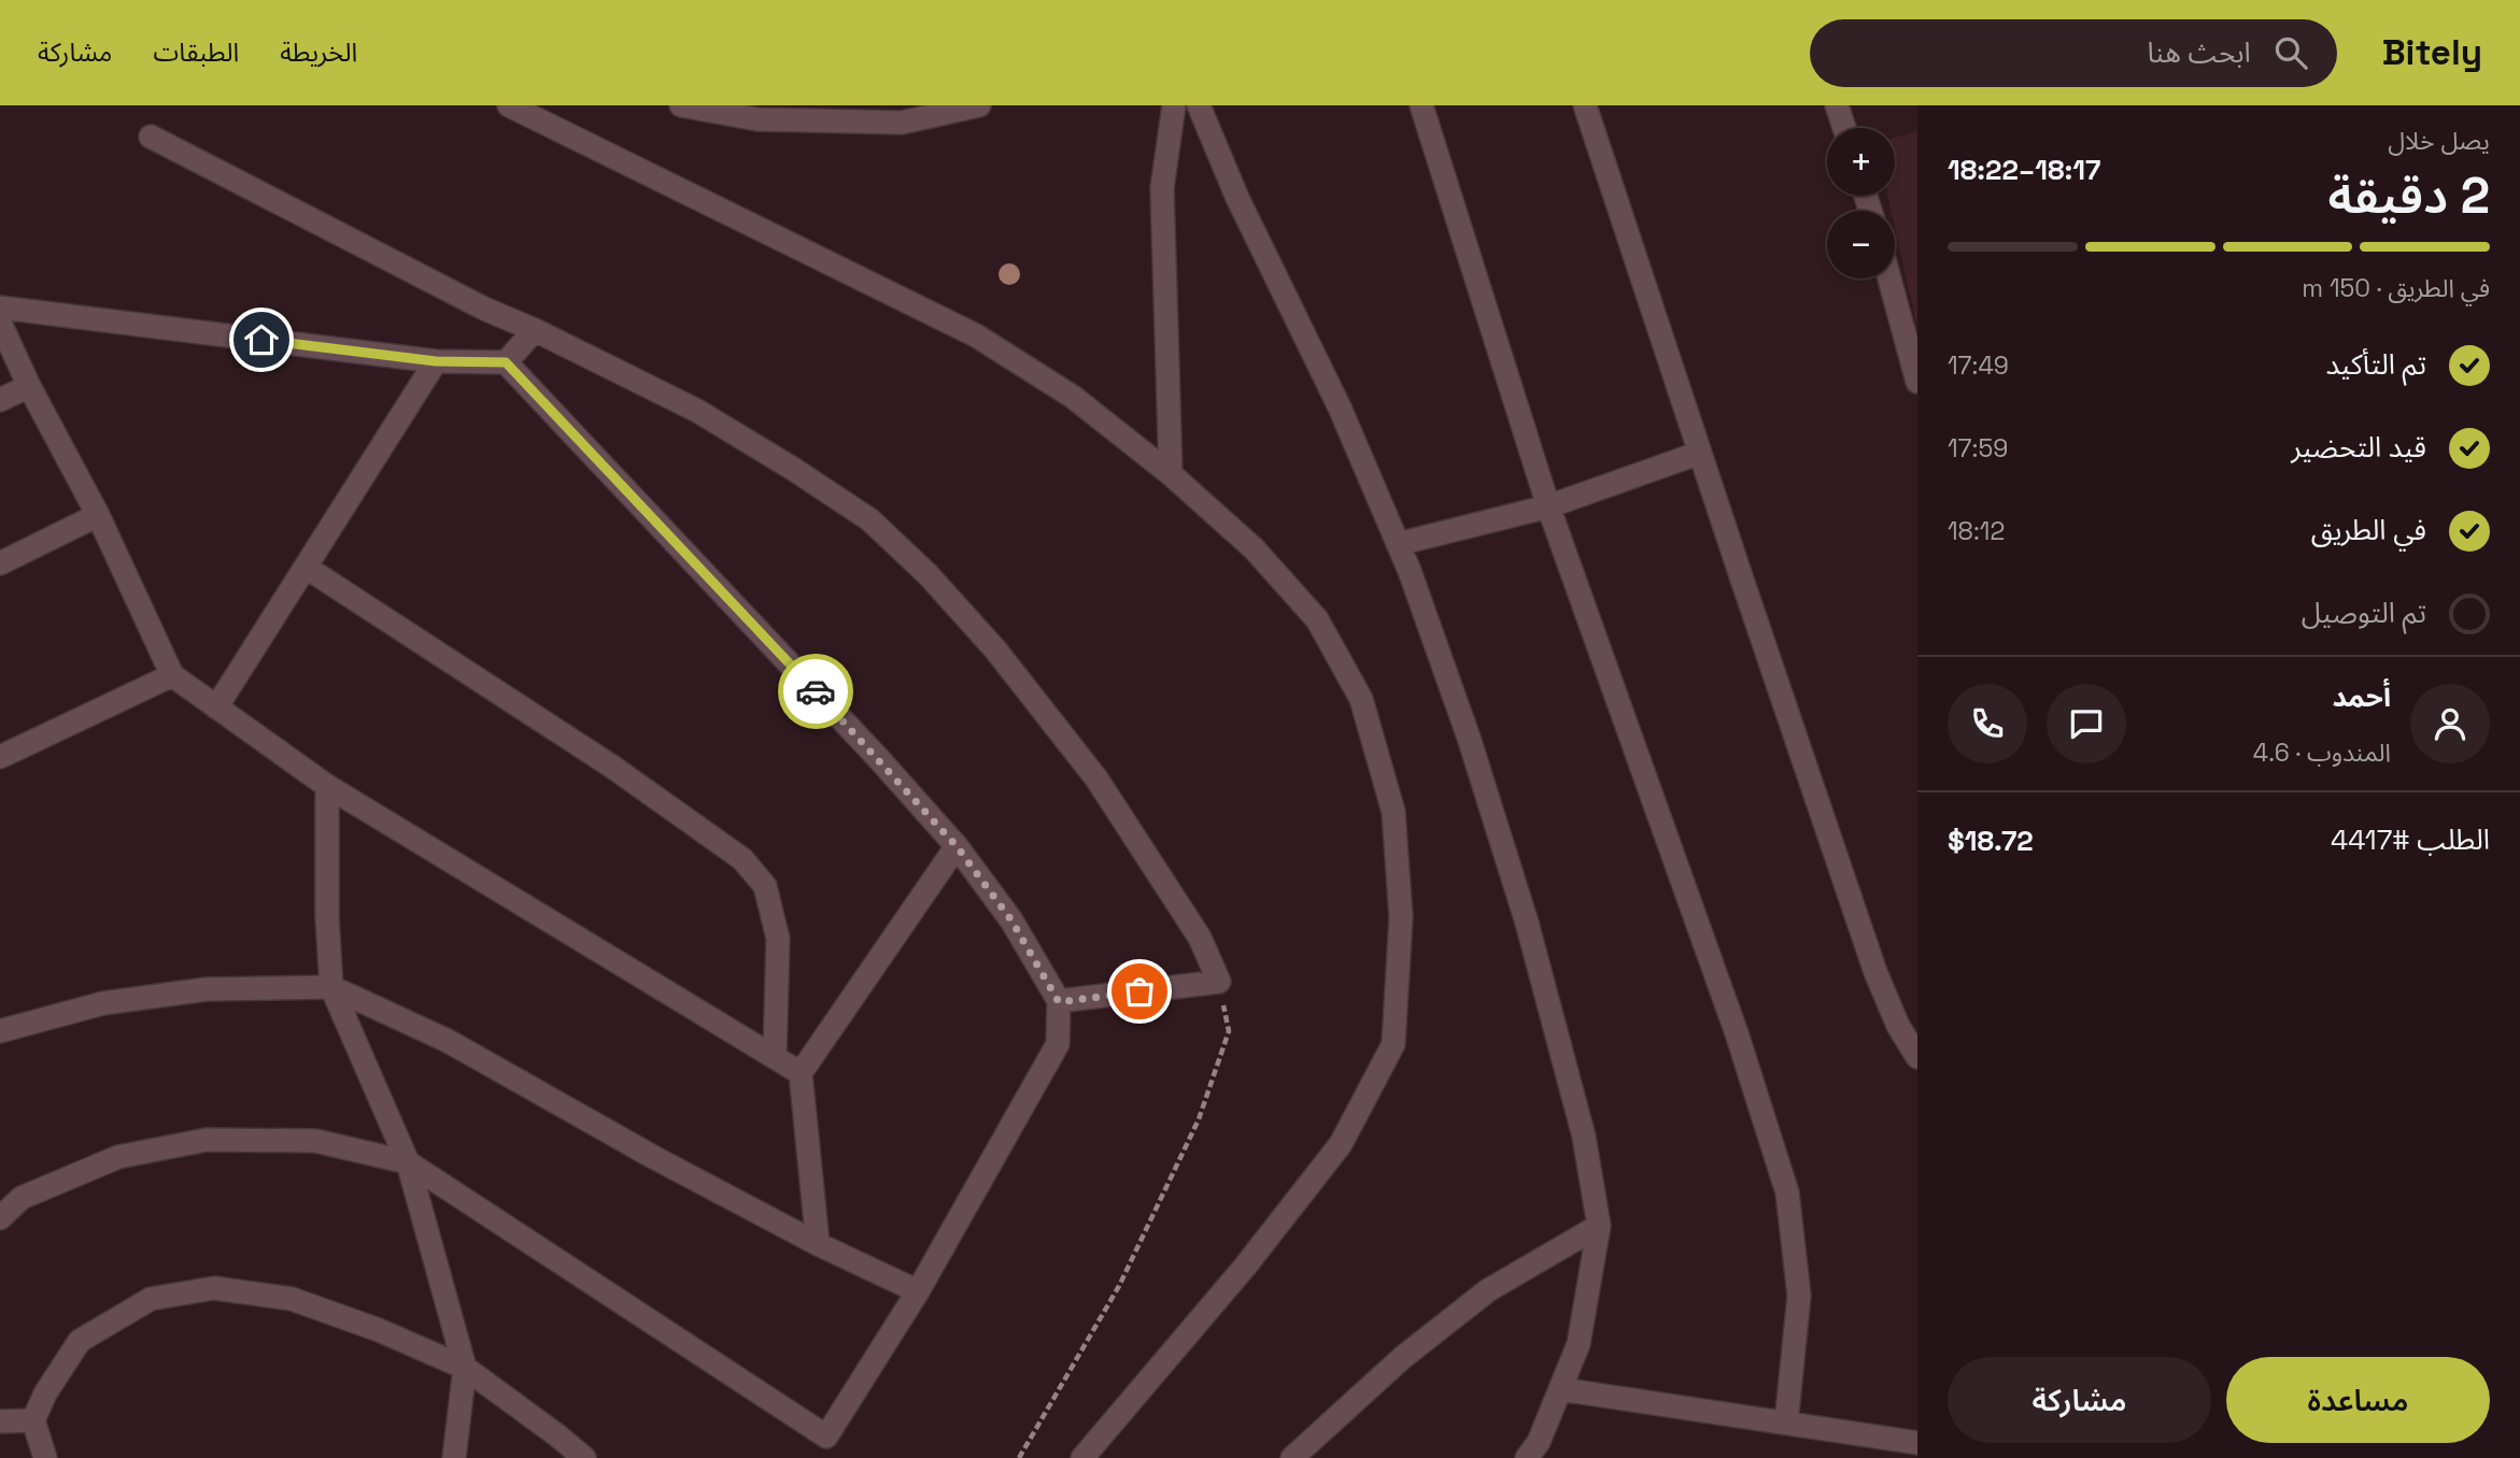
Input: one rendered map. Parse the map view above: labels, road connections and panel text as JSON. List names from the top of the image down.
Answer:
{
  "page": {
    "header": "Bitely",
    "search": "ابحث هنا",
    "nav": ["الخريطة", "الطبقات", "مشاركة"],
    "heading": ["2 دقيقة", "يصل خلال", "18:17–18:22"],
    "panel": [
      "أحمد",
      "المندوب · 4.6",
      "الطلب #4417",
      "$18.72"
    ],
    "map_buttons": ["+", "−"],
    "bar": "في الطريق · 150 m",
    "list": [
      ["تم التأكيد", "17:49"],
      ["قيد التحضير", "17:59"],
      ["في الطريق", "18:12"],
      "تم التوصيل"
    ],
    "buttons": ["مساعدة", "مشاركة"]
  }
}
